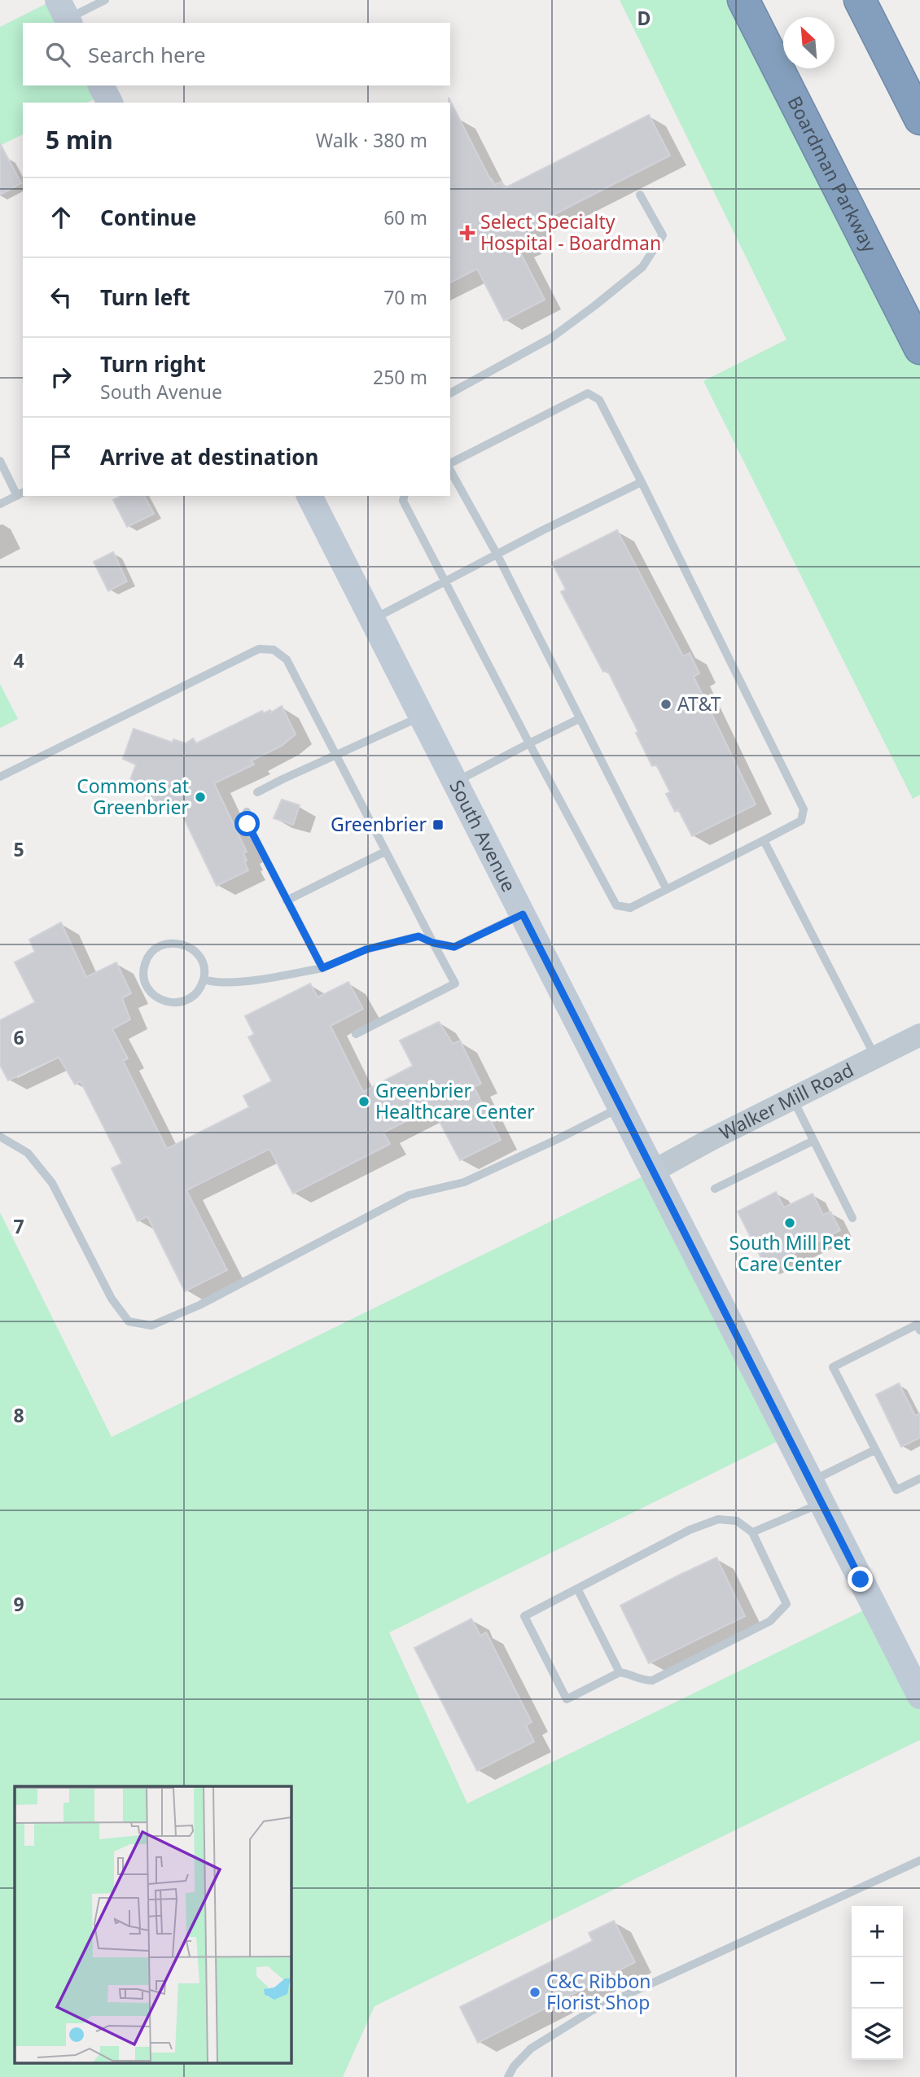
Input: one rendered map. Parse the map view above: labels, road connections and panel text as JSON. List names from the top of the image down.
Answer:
{
  "streets": {
    "highway": ["Boardman Parkway"],
    "main road": ["South Avenue"],
    "street": ["Walker Mill Road"]
  },
  "crossings": [
    ["South Avenue", "Walker Mill Road"]
  ],
  "places": {
    "health": ["Select Specialty Hospital - Boardman"],
    "other": [
      "AT&T",
      "Commons at Greenbrier",
      "Greenbrier Healthcare Center",
      "South Mill Pet Care Center",
      "C&C Ribbon Florist Shop"
    ],
    "transit": ["Greenbrier"]
  },
  "north": "top left",
  "page": {
    "search": "Search here",
    "heading": ["5 min", "Walk · 380 m"],
    "list": [
      ["Continue", "60 m"],
      ["Turn left", "70 m"],
      ["Turn right", "South Avenue", "250 m"],
      "Arrive at destination"
    ],
    "map_buttons": ["+", "−"]
  },
  "grid": {
    "columns": ["D"],
    "rows": [
      "4",
      "5",
      "6",
      "7",
      "8",
      "9"
    ]
  }
}
